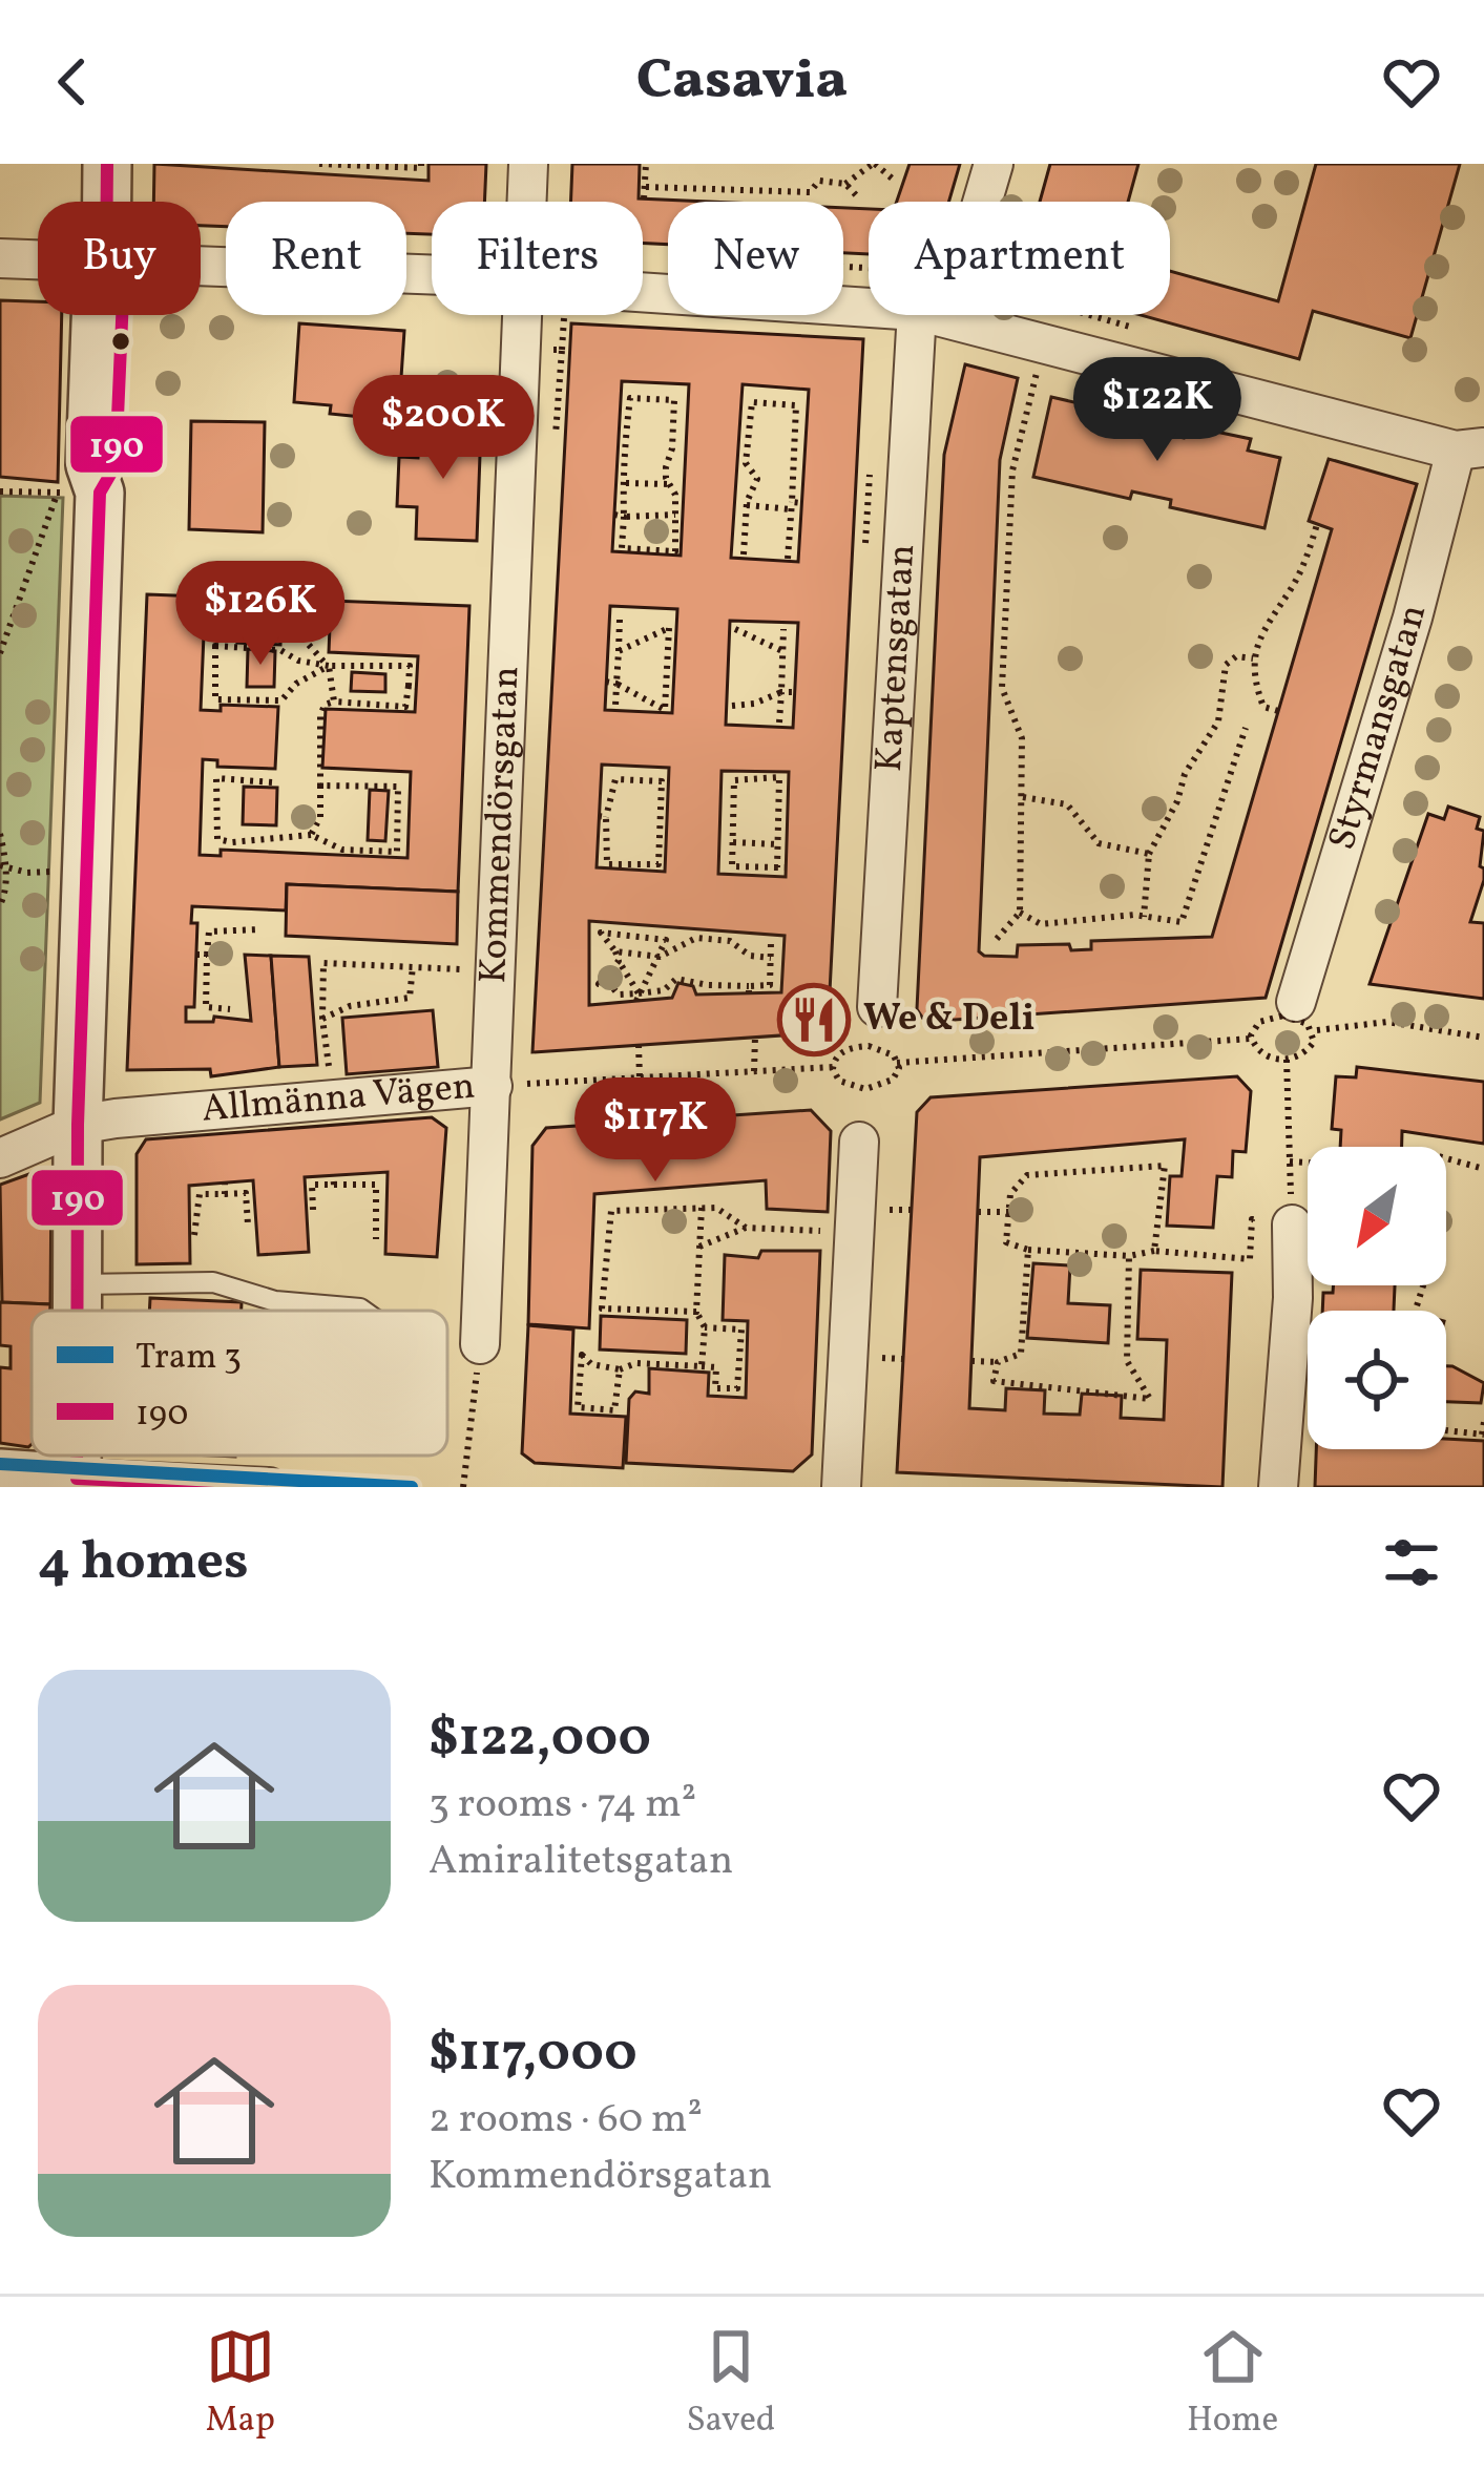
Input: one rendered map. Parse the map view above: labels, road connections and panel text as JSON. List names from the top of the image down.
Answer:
{
  "streets": {
    "street": [
      "Kaptensgatan",
      "Styrmansgatan",
      "Kommendörsgatan",
      "Allmänna Vägen"
    ]
  },
  "crossings": [
    ["Styrmansgatan", "Allmänna Vägen"],
    ["Kommendörsgatan", "Allmänna Vägen"]
  ],
  "places": {
    "restaurant": ["We & Deli"]
  },
  "lines": ["transit line 190", "tram line 3"],
  "legend": ["Tram 3", "190"],
  "north": "bottom left",
  "page": {
    "header": "Casavia",
    "chip": [
      "Buy",
      "Rent",
      "Filters",
      "New",
      "Apartment"
    ],
    "price": [
      "$122K",
      "$200K",
      "$126K",
      "$117K"
    ],
    "heading": "4 homes",
    "list": [
      {
        "name": "$122,000",
        "note": "3 rooms · 74 m² · Amiralitetsgatan"
      },
      {
        "name": "$117,000",
        "note": "2 rooms · 60 m² · Kommendörsgatan"
      }
    ],
    "tabs": ["Map", "Saved", "Home"]
  }
}
